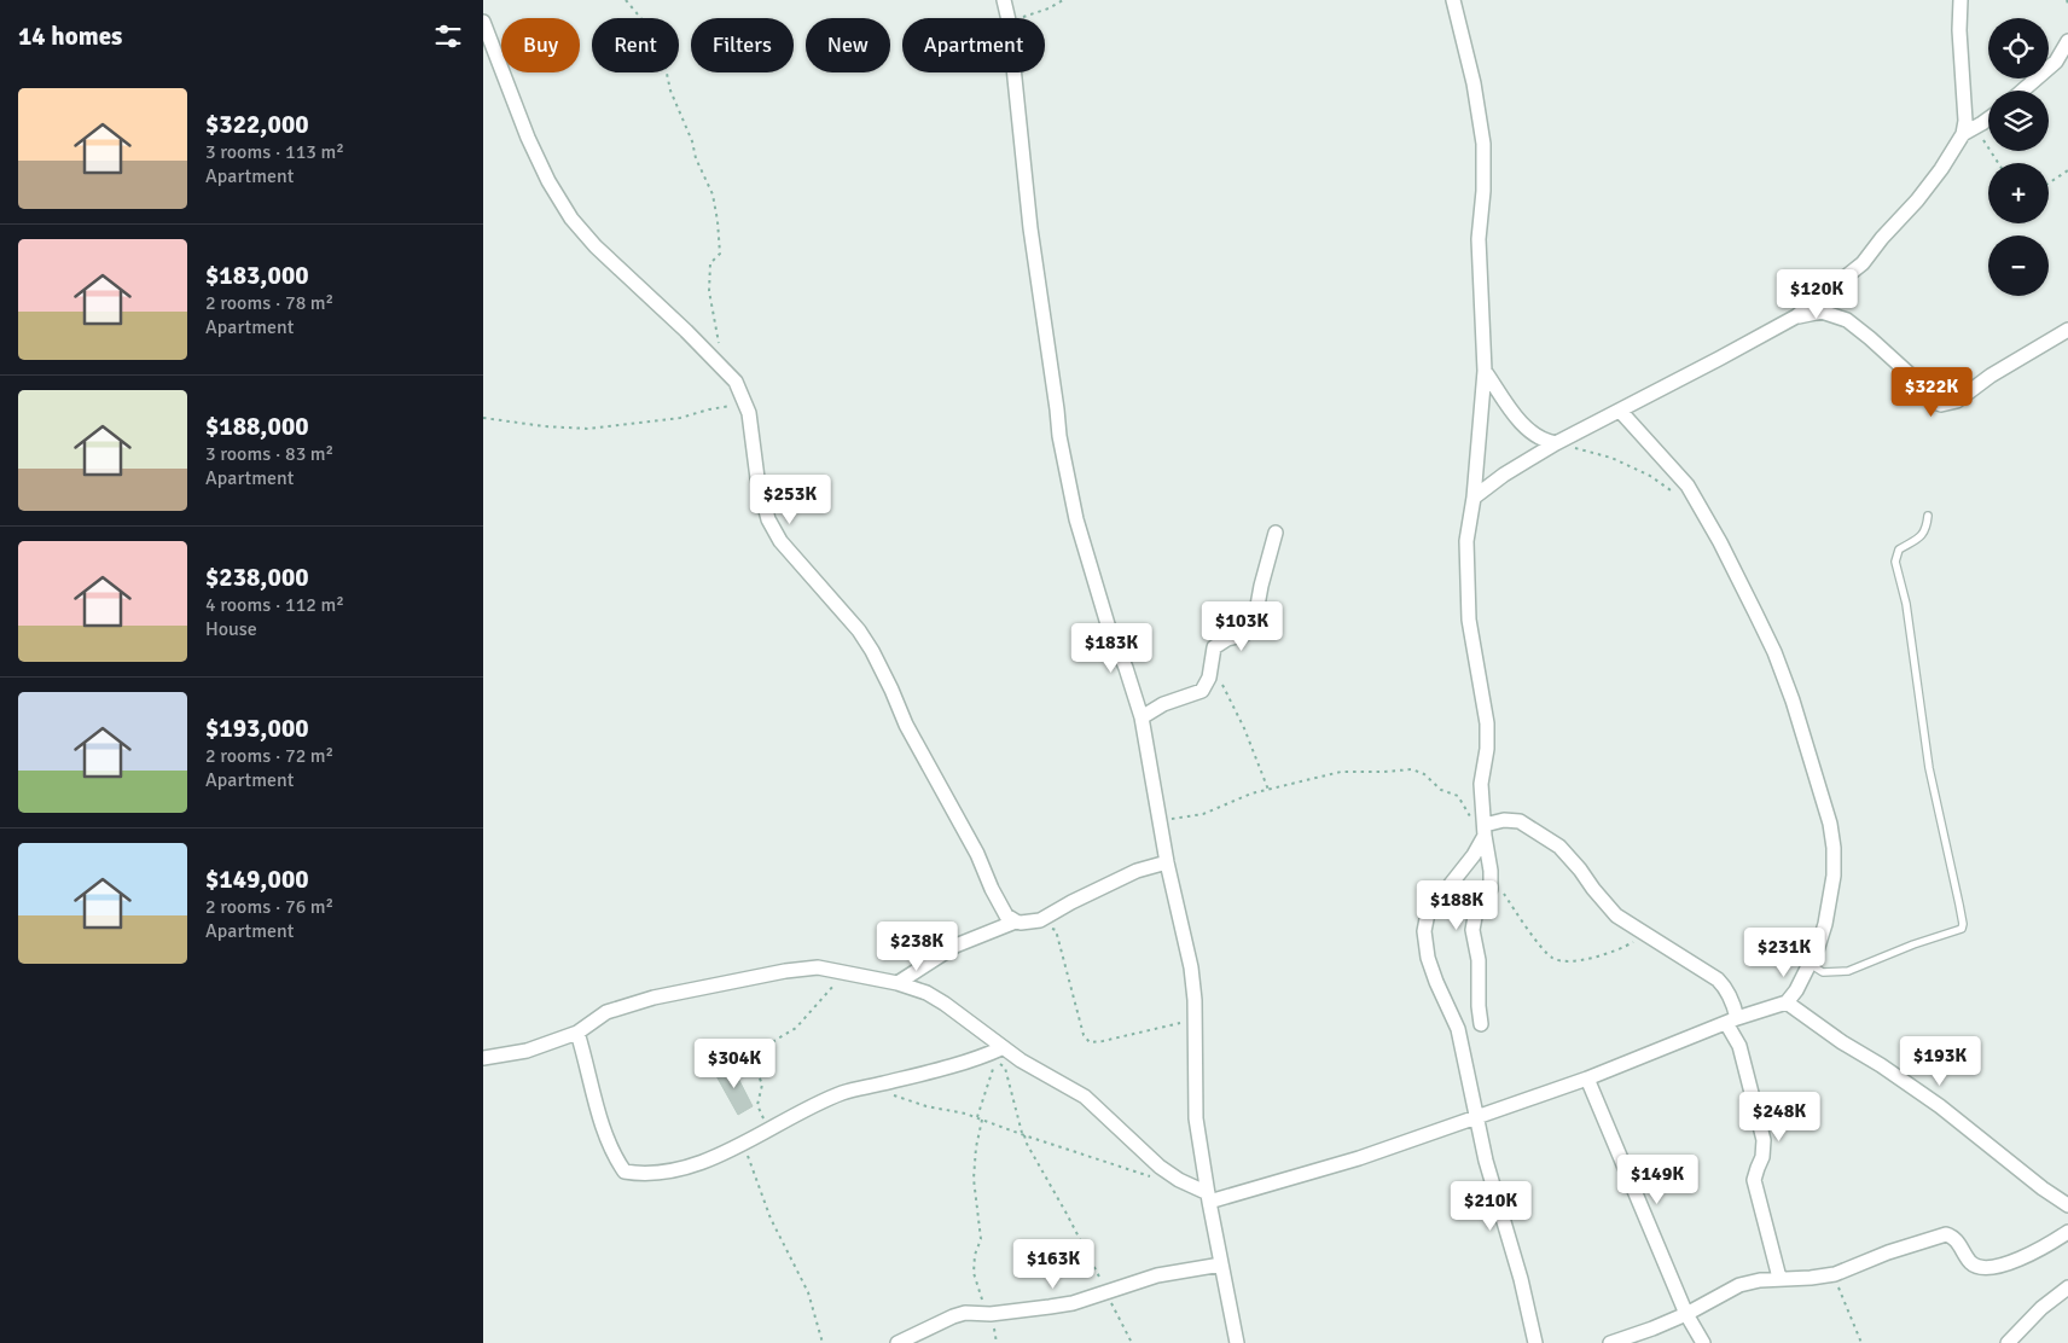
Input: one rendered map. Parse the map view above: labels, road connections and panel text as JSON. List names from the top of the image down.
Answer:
{
  "page": {
    "heading": "14 homes",
    "map_buttons": ["+", "−"],
    "chip": [
      "Buy",
      "Rent",
      "Filters",
      "New",
      "Apartment"
    ],
    "list": [
      {
        "name": "$322,000",
        "note": "3 rooms · 113 m² · Apartment"
      },
      {
        "name": "$183,000",
        "note": "2 rooms · 78 m² · Apartment"
      },
      {
        "name": "$188,000",
        "note": "3 rooms · 83 m² · Apartment"
      },
      {
        "name": "$238,000",
        "note": "4 rooms · 112 m² · House"
      },
      {
        "name": "$193,000",
        "note": "2 rooms · 72 m² · Apartment"
      },
      {
        "name": "$149,000",
        "note": "2 rooms · 76 m² · Apartment"
      }
    ],
    "price": [
      "$120K",
      "$322K",
      "$253K",
      "$103K",
      "$183K",
      "$188K",
      "$238K",
      "$231K",
      "$193K",
      "$304K",
      "$248K",
      "$149K",
      "$210K",
      "$163K"
    ]
  }
}
